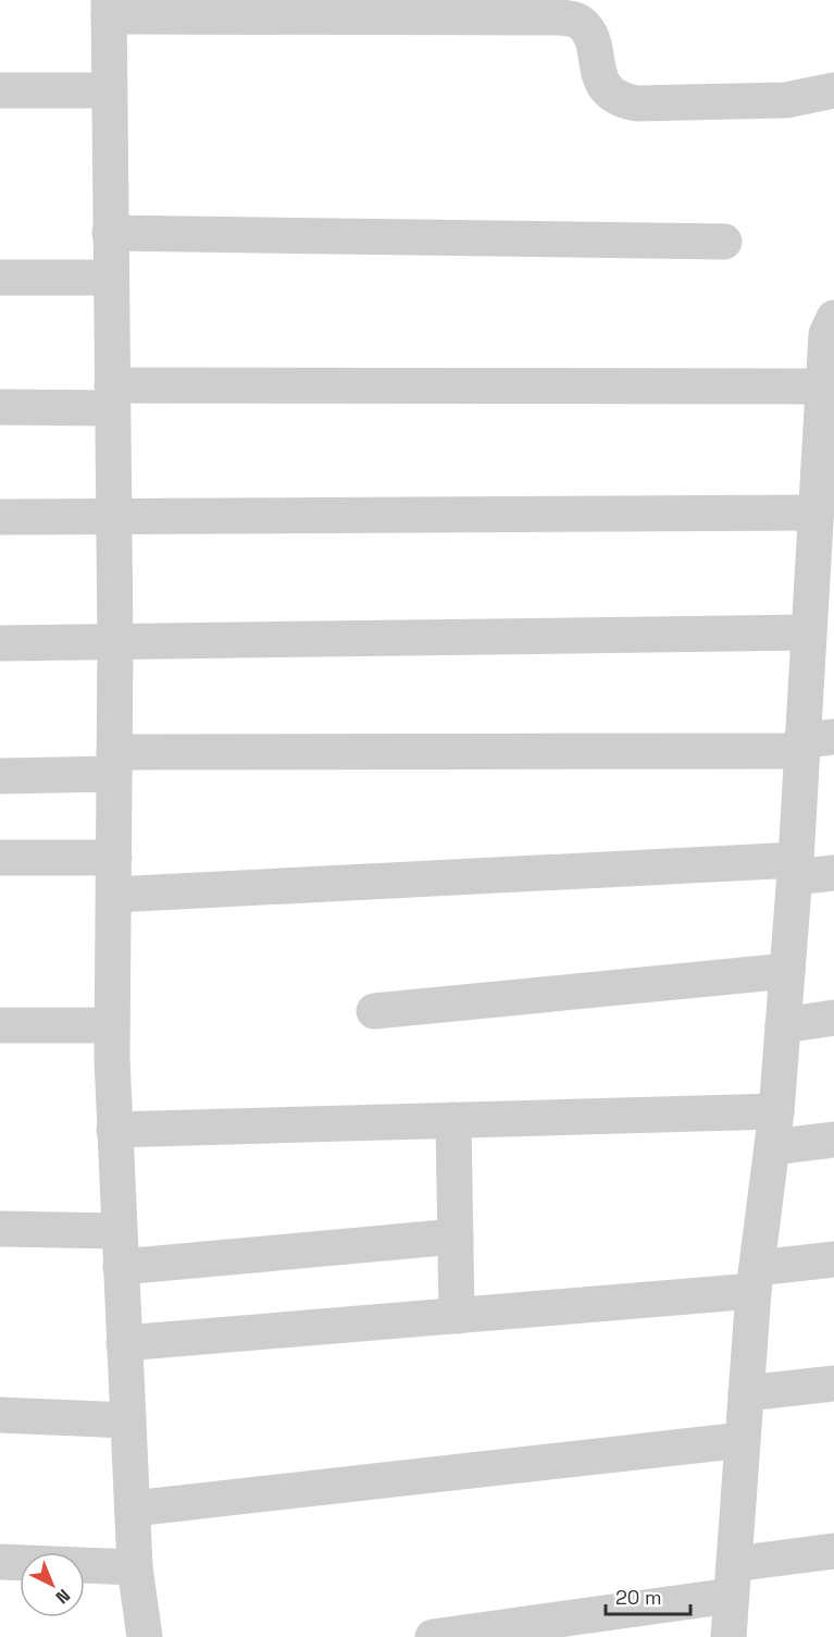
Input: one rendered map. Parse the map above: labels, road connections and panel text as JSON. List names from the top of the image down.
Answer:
{
  "scale_bar": "20 m",
  "north": "bottom right"
}
